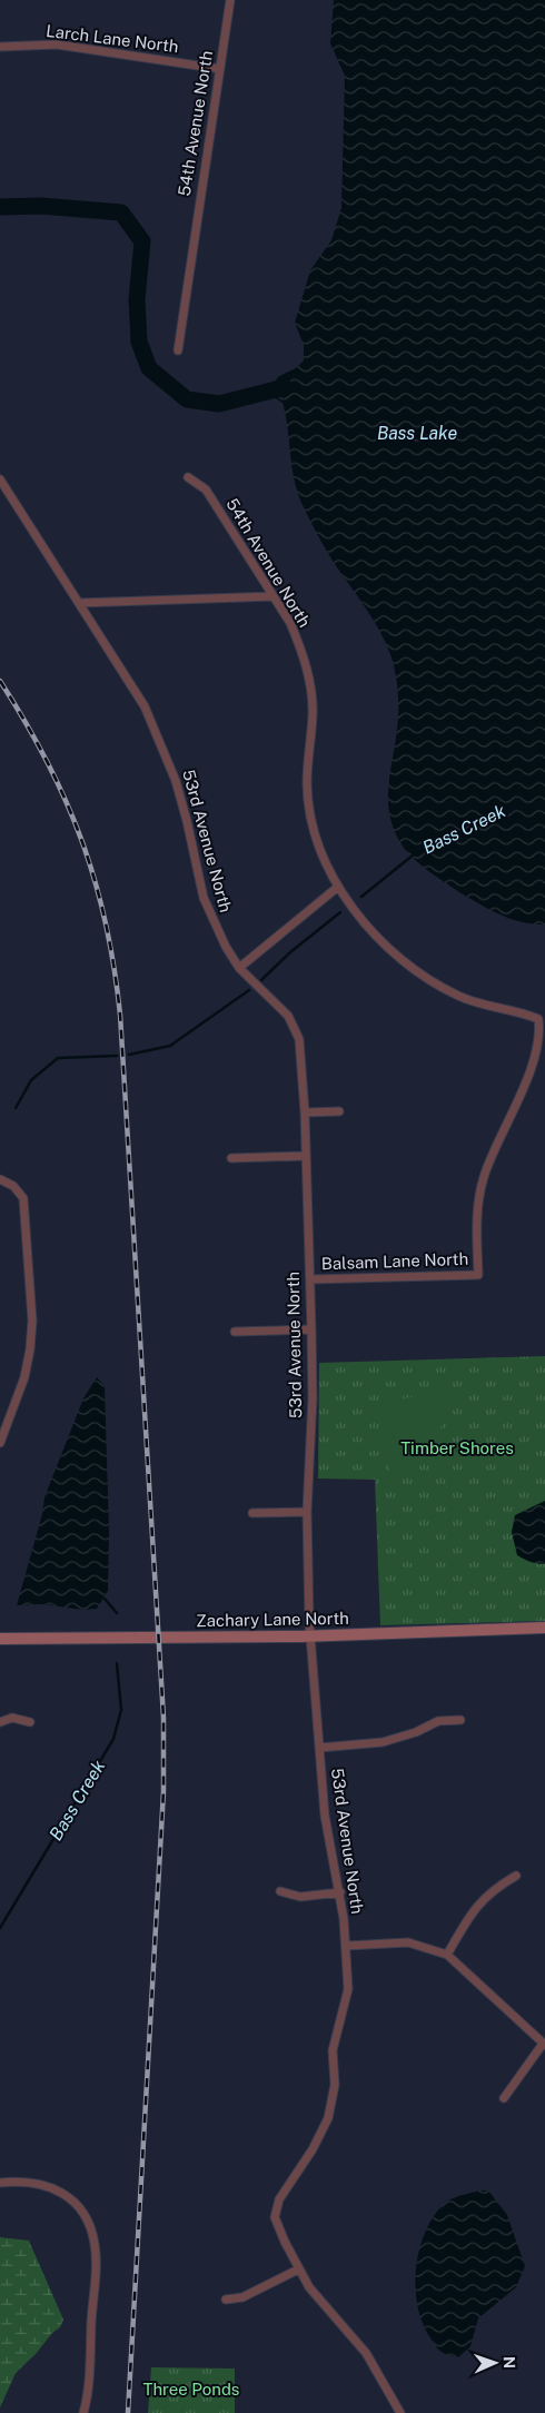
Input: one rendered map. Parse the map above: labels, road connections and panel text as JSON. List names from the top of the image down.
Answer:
{
  "streets": {
    "street": [
      "Larch Lane North",
      "54th Avenue North",
      "53rd Avenue North",
      "Balsam Lane North",
      "Zachary Lane North"
    ]
  },
  "crossings": [
    ["Larch Lane North", "54th Avenue North"],
    ["54th Avenue North", "Balsam Lane North"],
    ["53rd Avenue North", "Balsam Lane North"],
    ["53rd Avenue North", "Zachary Lane North"]
  ],
  "water": ["Bass Lake", "Bass Creek"],
  "parks": ["Timber Shores", "Three Ponds"],
  "north": "right"
}
